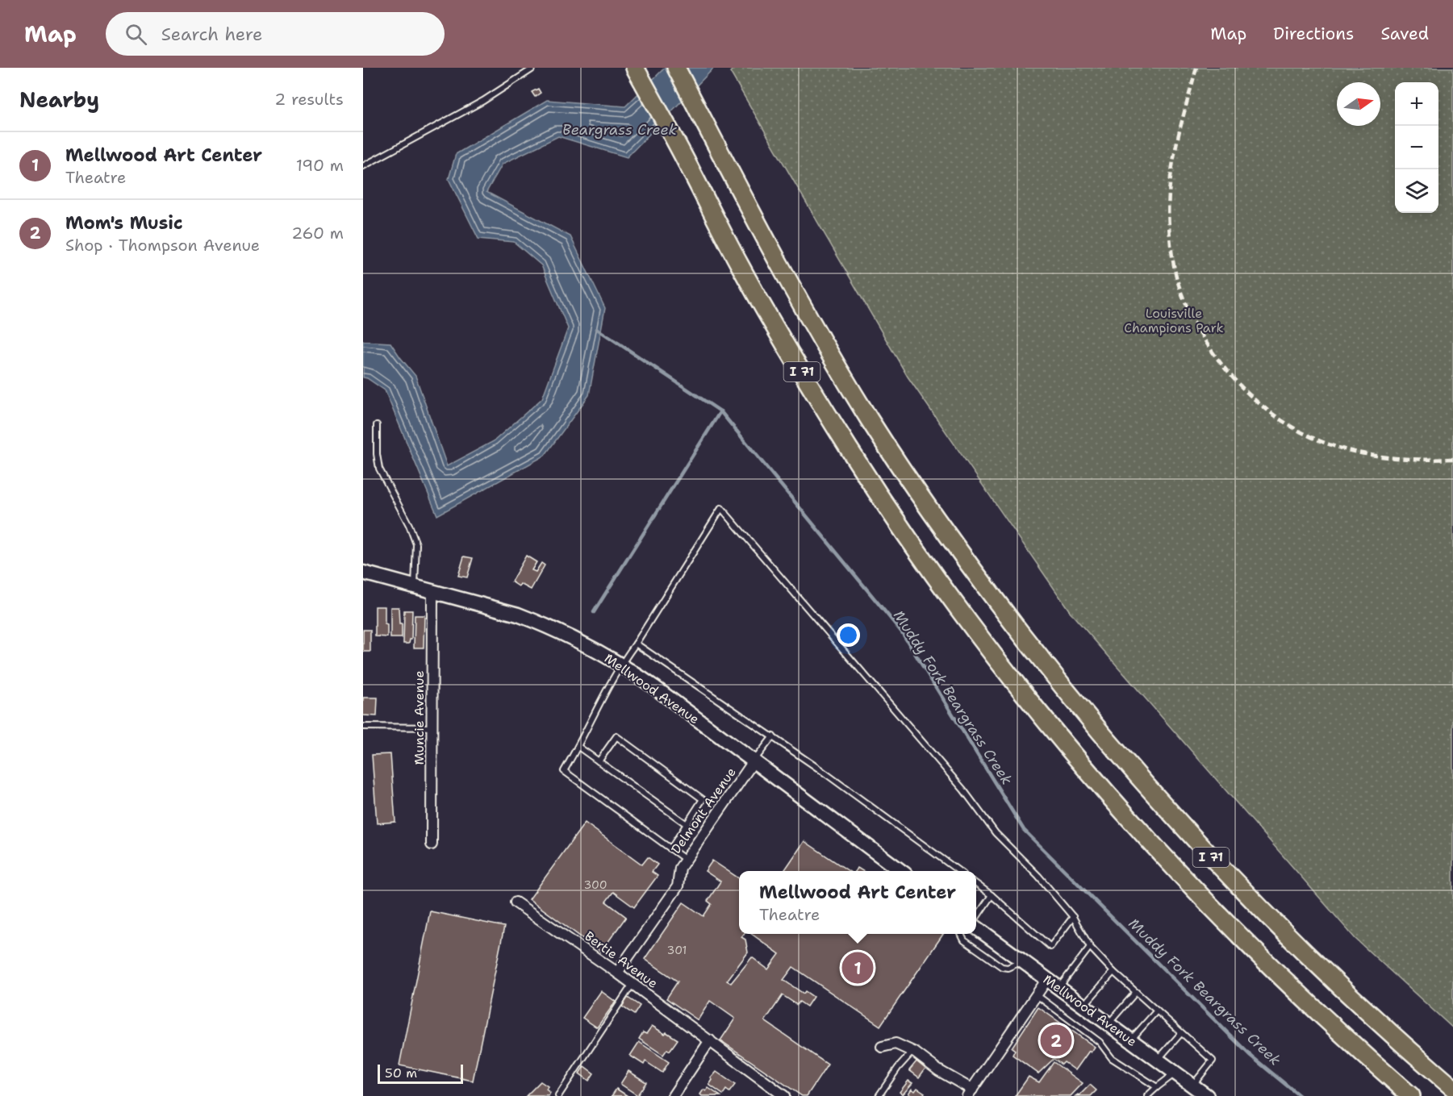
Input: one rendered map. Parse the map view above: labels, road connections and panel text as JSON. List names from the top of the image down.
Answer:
{
  "streets": {
    "highway": ["I 71"],
    "street": [
      "Mellwood Avenue",
      "Muncie Avenue",
      "Delmont Avenue",
      "Bertie Avenue"
    ]
  },
  "crossings": [
    ["Mellwood Avenue", "Muncie Avenue"],
    ["Mellwood Avenue", "Delmont Avenue"],
    ["Delmont Avenue", "Bertie Avenue"]
  ],
  "water": ["Beargrass Creek", "Muddy Fork Beargrass Creek"],
  "parks": ["Louisville Champions Park"],
  "house_numbers": ["300", "301"],
  "scale_bar": "50 m",
  "north": "right",
  "page": {
    "header": "Map",
    "search": "Search here",
    "nav": ["Map", "Directions", "Saved"],
    "heading": ["Nearby", "2 results"],
    "map_buttons": ["+", "−"],
    "list": [
      {
        "mark": "1",
        "name": "Mellwood Art Center",
        "note": "Theatre",
        "value": "190 m"
      },
      {
        "mark": "2",
        "name": "Mom's Music",
        "note": "Shop · Thompson Avenue",
        "value": "260 m"
      }
    ],
    "popup": ["Mellwood Art Center", "Theatre"],
    "pins": ["1", "2"],
    "scale": "50 m"
  }
}
